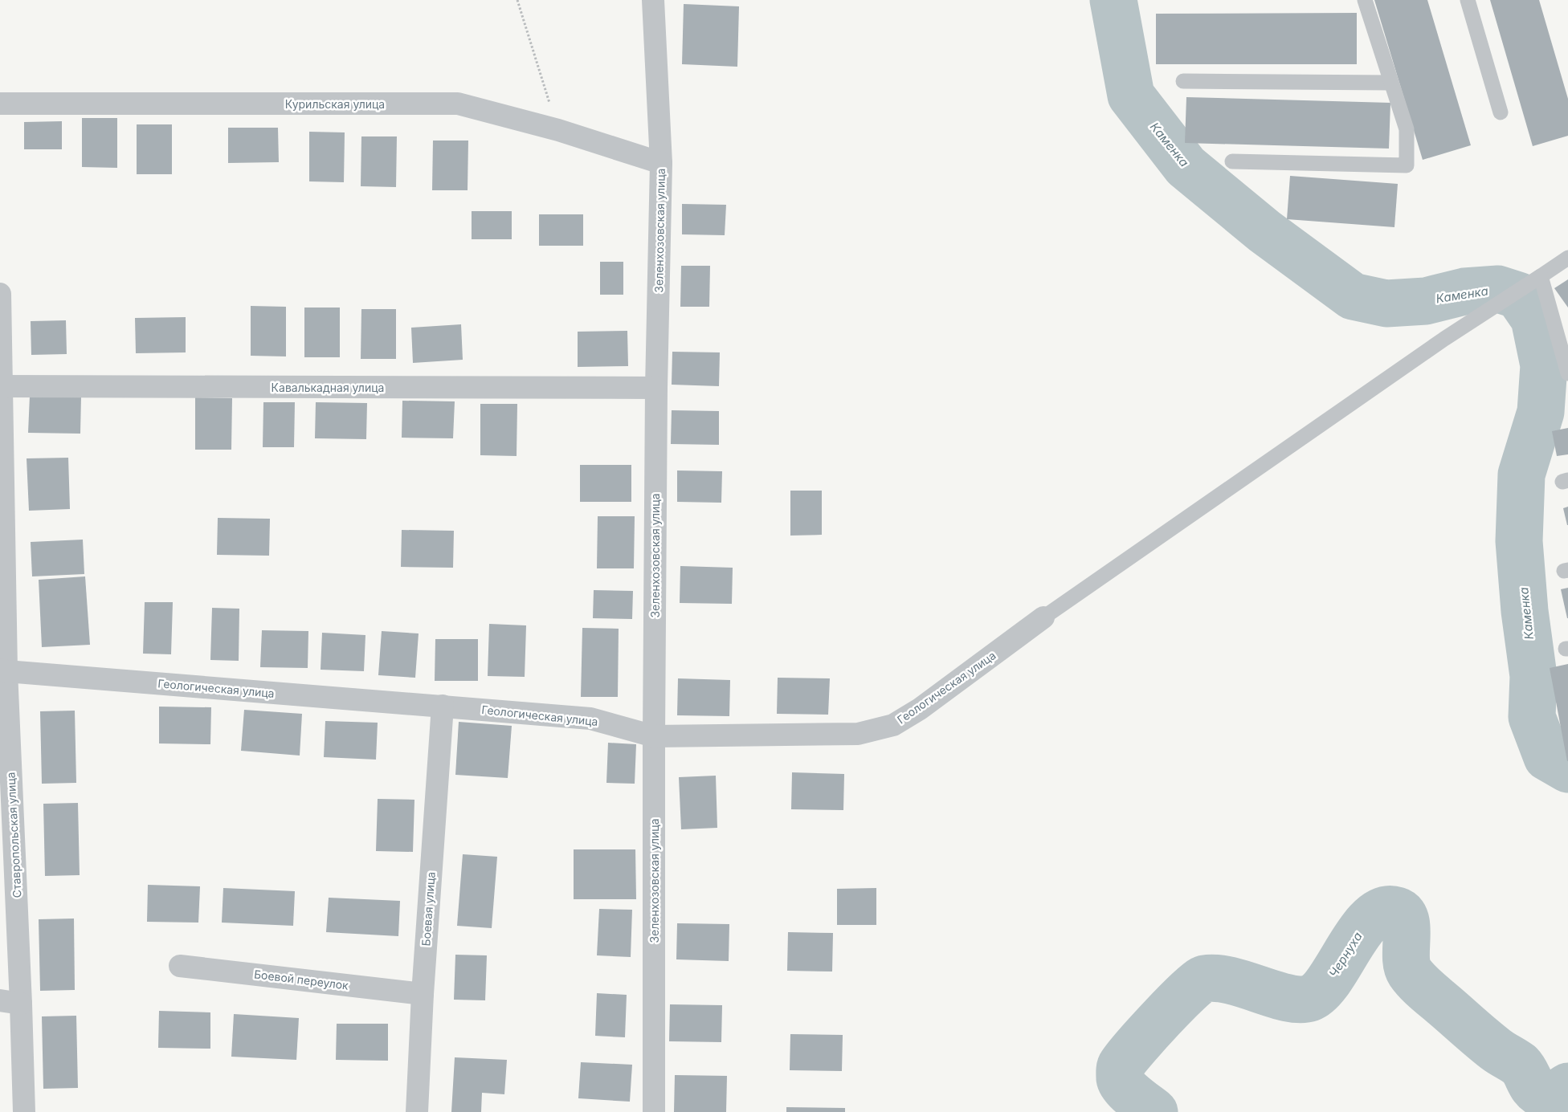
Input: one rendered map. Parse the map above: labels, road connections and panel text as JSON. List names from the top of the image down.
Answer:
{
  "streets": {
    "street": [
      "Курильская улица",
      "Зеленхозовская улица",
      "Кавалькадная улица",
      "Геологическая улица",
      "Ставропольская улица",
      "Боевая улица",
      "Боевой переулок"
    ]
  },
  "crossings": [
    ["Курильская улица", "Зеленхозовская улица"],
    ["Зеленхозовская улица", "Кавалькадная улица"],
    ["Зеленхозовская улица", "Геологическая улица"],
    ["Кавалькадная улица", "Ставропольская улица"],
    ["Геологическая улица", "Ставропольская улица"],
    ["Геологическая улица", "Боевая улица"],
    ["Боевая улица", "Боевой переулок"]
  ],
  "water": ["Каменка", "Чернуха"]
}
